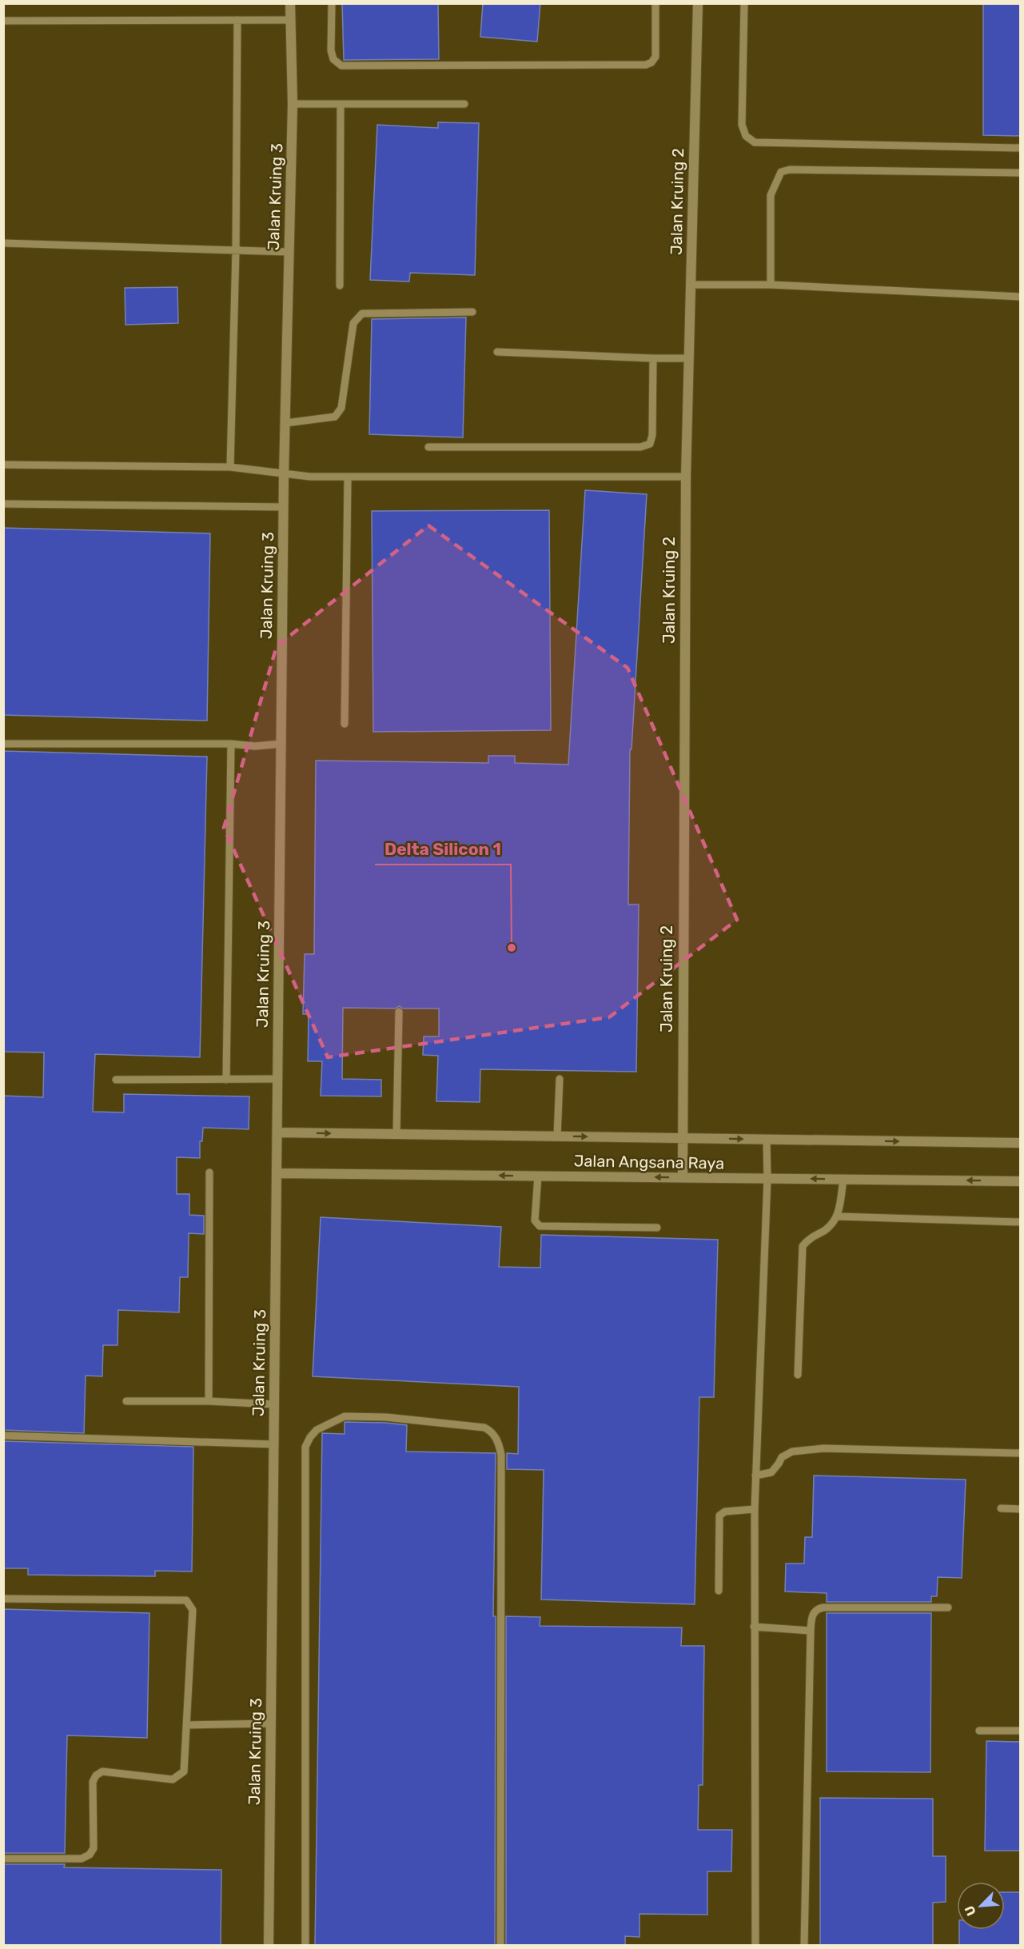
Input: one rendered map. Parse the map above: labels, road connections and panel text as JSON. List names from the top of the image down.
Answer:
{
  "streets": {
    "street": ["Jalan Kruing 3", "Jalan Kruing 2", "Jalan Angsana Raya"]
  },
  "crossings": [
    ["Jalan Kruing 3", "Jalan Angsana Raya"],
    ["Jalan Kruing 2", "Jalan Angsana Raya"]
  ],
  "places": ["Delta Silicon 1"],
  "north": "bottom left"
}
